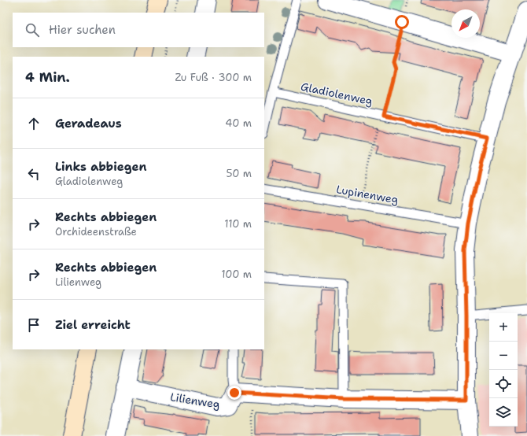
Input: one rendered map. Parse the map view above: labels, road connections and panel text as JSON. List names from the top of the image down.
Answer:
{
  "streets": {
    "street": ["Lilienweg"],
    "lane": ["Gladiolenweg", "Lupinenweg"]
  },
  "north": "bottom left",
  "page": {
    "search": "Hier suchen",
    "heading": ["4 Min.", "Zu Fuß · 300 m"],
    "list": [
      ["Geradeaus", "40 m"],
      ["Links abbiegen", "Gladiolenweg", "50 m"],
      ["Rechts abbiegen", "Orchideenstraße", "110 m"],
      ["Rechts abbiegen", "Lilienweg", "100 m"],
      "Ziel erreicht"
    ],
    "map_buttons": ["+", "−"]
  }
}
